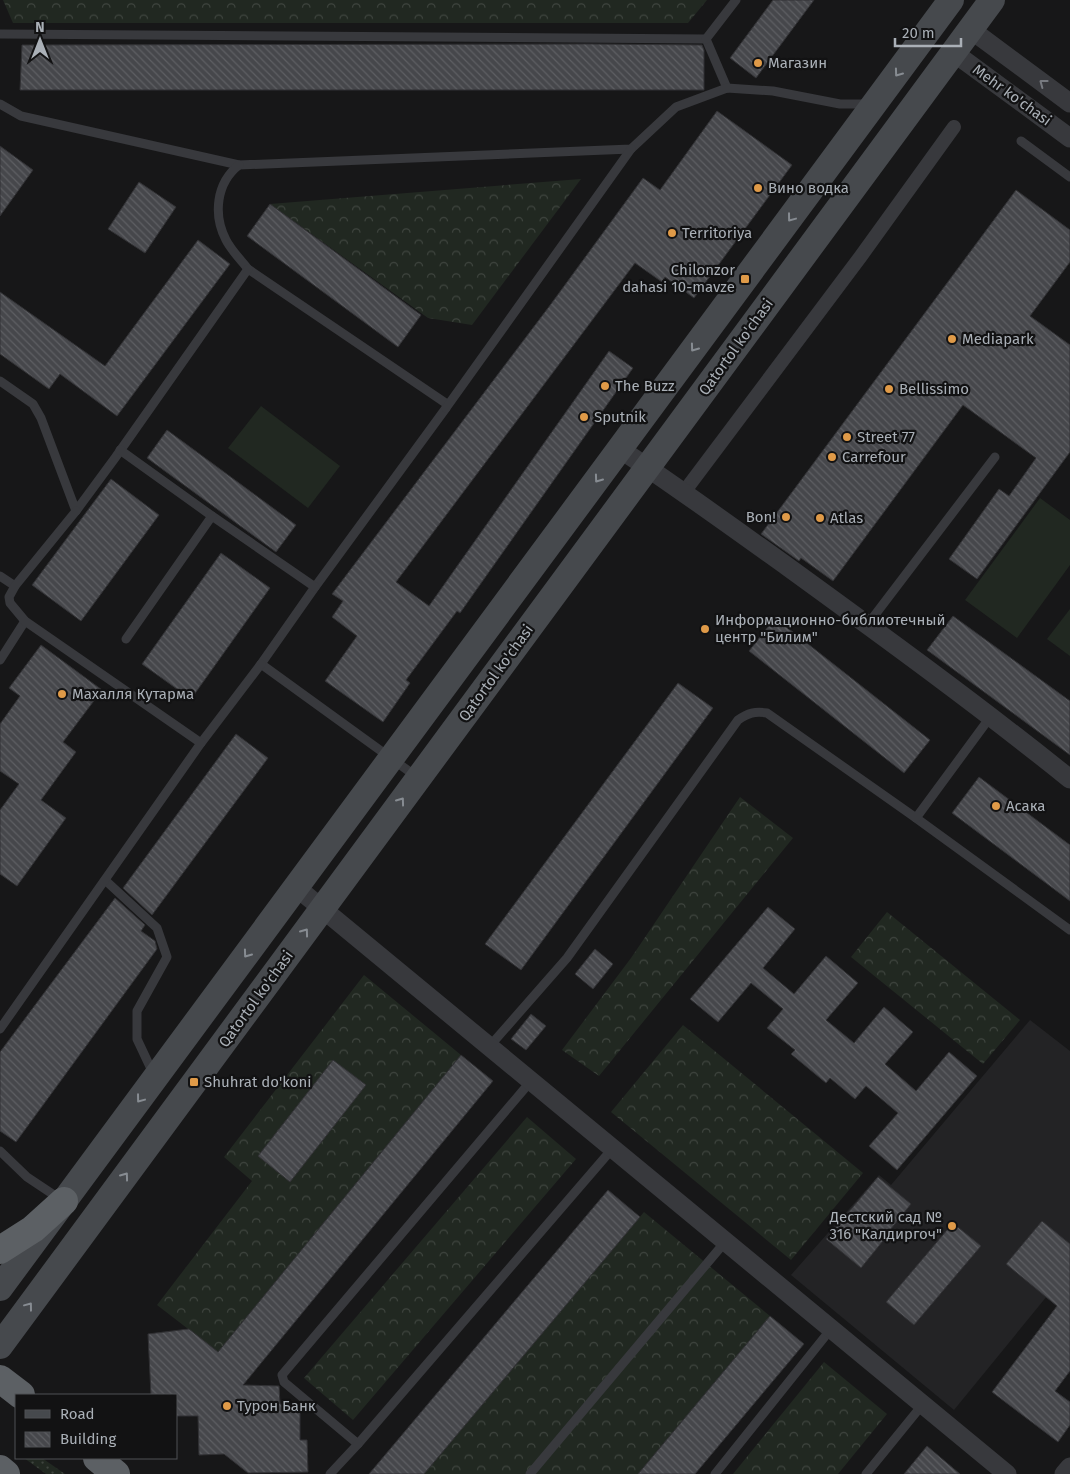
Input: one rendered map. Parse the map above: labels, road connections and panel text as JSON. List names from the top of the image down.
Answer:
{
  "streets": {
    "main road": ["Qatortol ko'chasi"],
    "street": ["Mehr ko'chasi"]
  },
  "crossings": [
    ["Mehr ko'chasi", "Qatortol ko'chasi"]
  ],
  "places": {
    "other": [
      "Магазин",
      "Вино водка",
      "Territoriya",
      "Mediapark",
      "The Buzz",
      "Bellissimo",
      "Sputnik",
      "Street 77",
      "Carrefour",
      "Bon!",
      "Atlas",
      "Информационно-библиотечный центр \"Билим\"",
      "Махалля Кутарма",
      "Асака",
      "Дестский сад № 316 \"Калдиргоч\"",
      "Турон Банк"
    ],
    "transit": ["Chilonzor dahasi 10-mavze", "Shuhrat do'koni"]
  },
  "legend": ["Road", "Building"],
  "scale_bar": "20 m",
  "north": "top"
}
